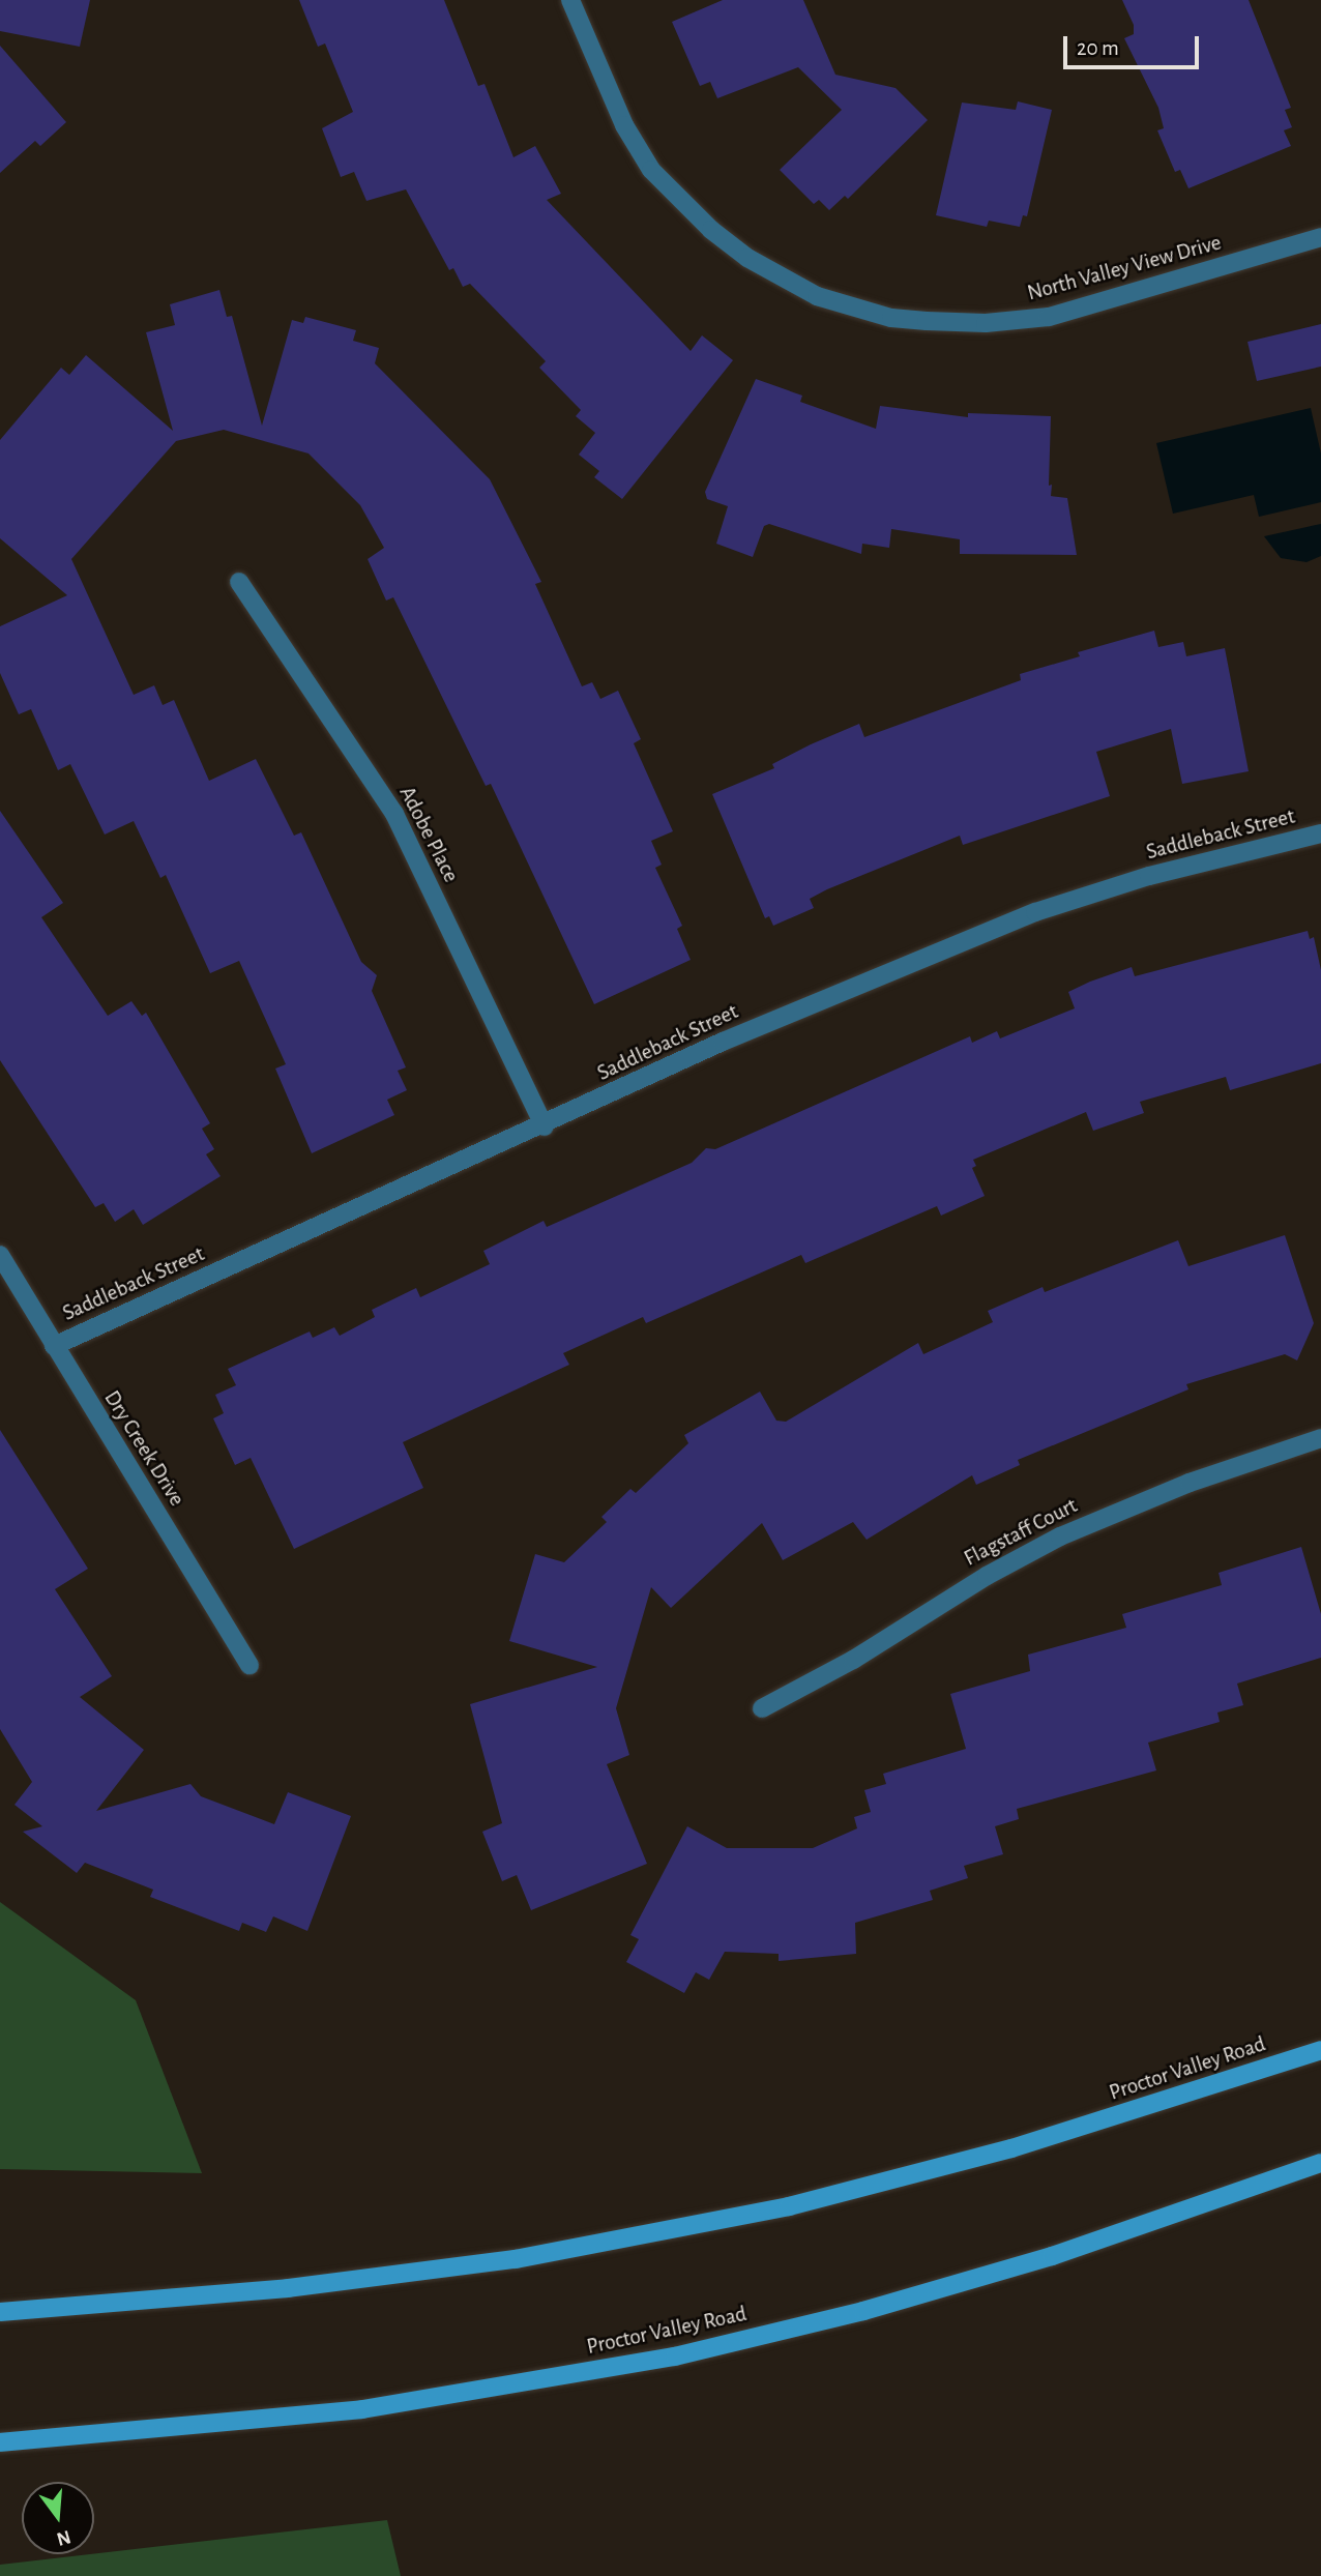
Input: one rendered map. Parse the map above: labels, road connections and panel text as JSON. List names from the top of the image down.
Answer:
{
  "streets": {
    "main road": ["Proctor Valley Road"],
    "street": [
      "North Valley View Drive",
      "Adobe Place",
      "Saddleback Street",
      "Dry Creek Drive",
      "Flagstaff Court"
    ]
  },
  "crossings": [
    ["Adobe Place", "Saddleback Street"],
    ["Saddleback Street", "Dry Creek Drive"]
  ],
  "scale_bar": "20 m",
  "north": "bottom"
}
